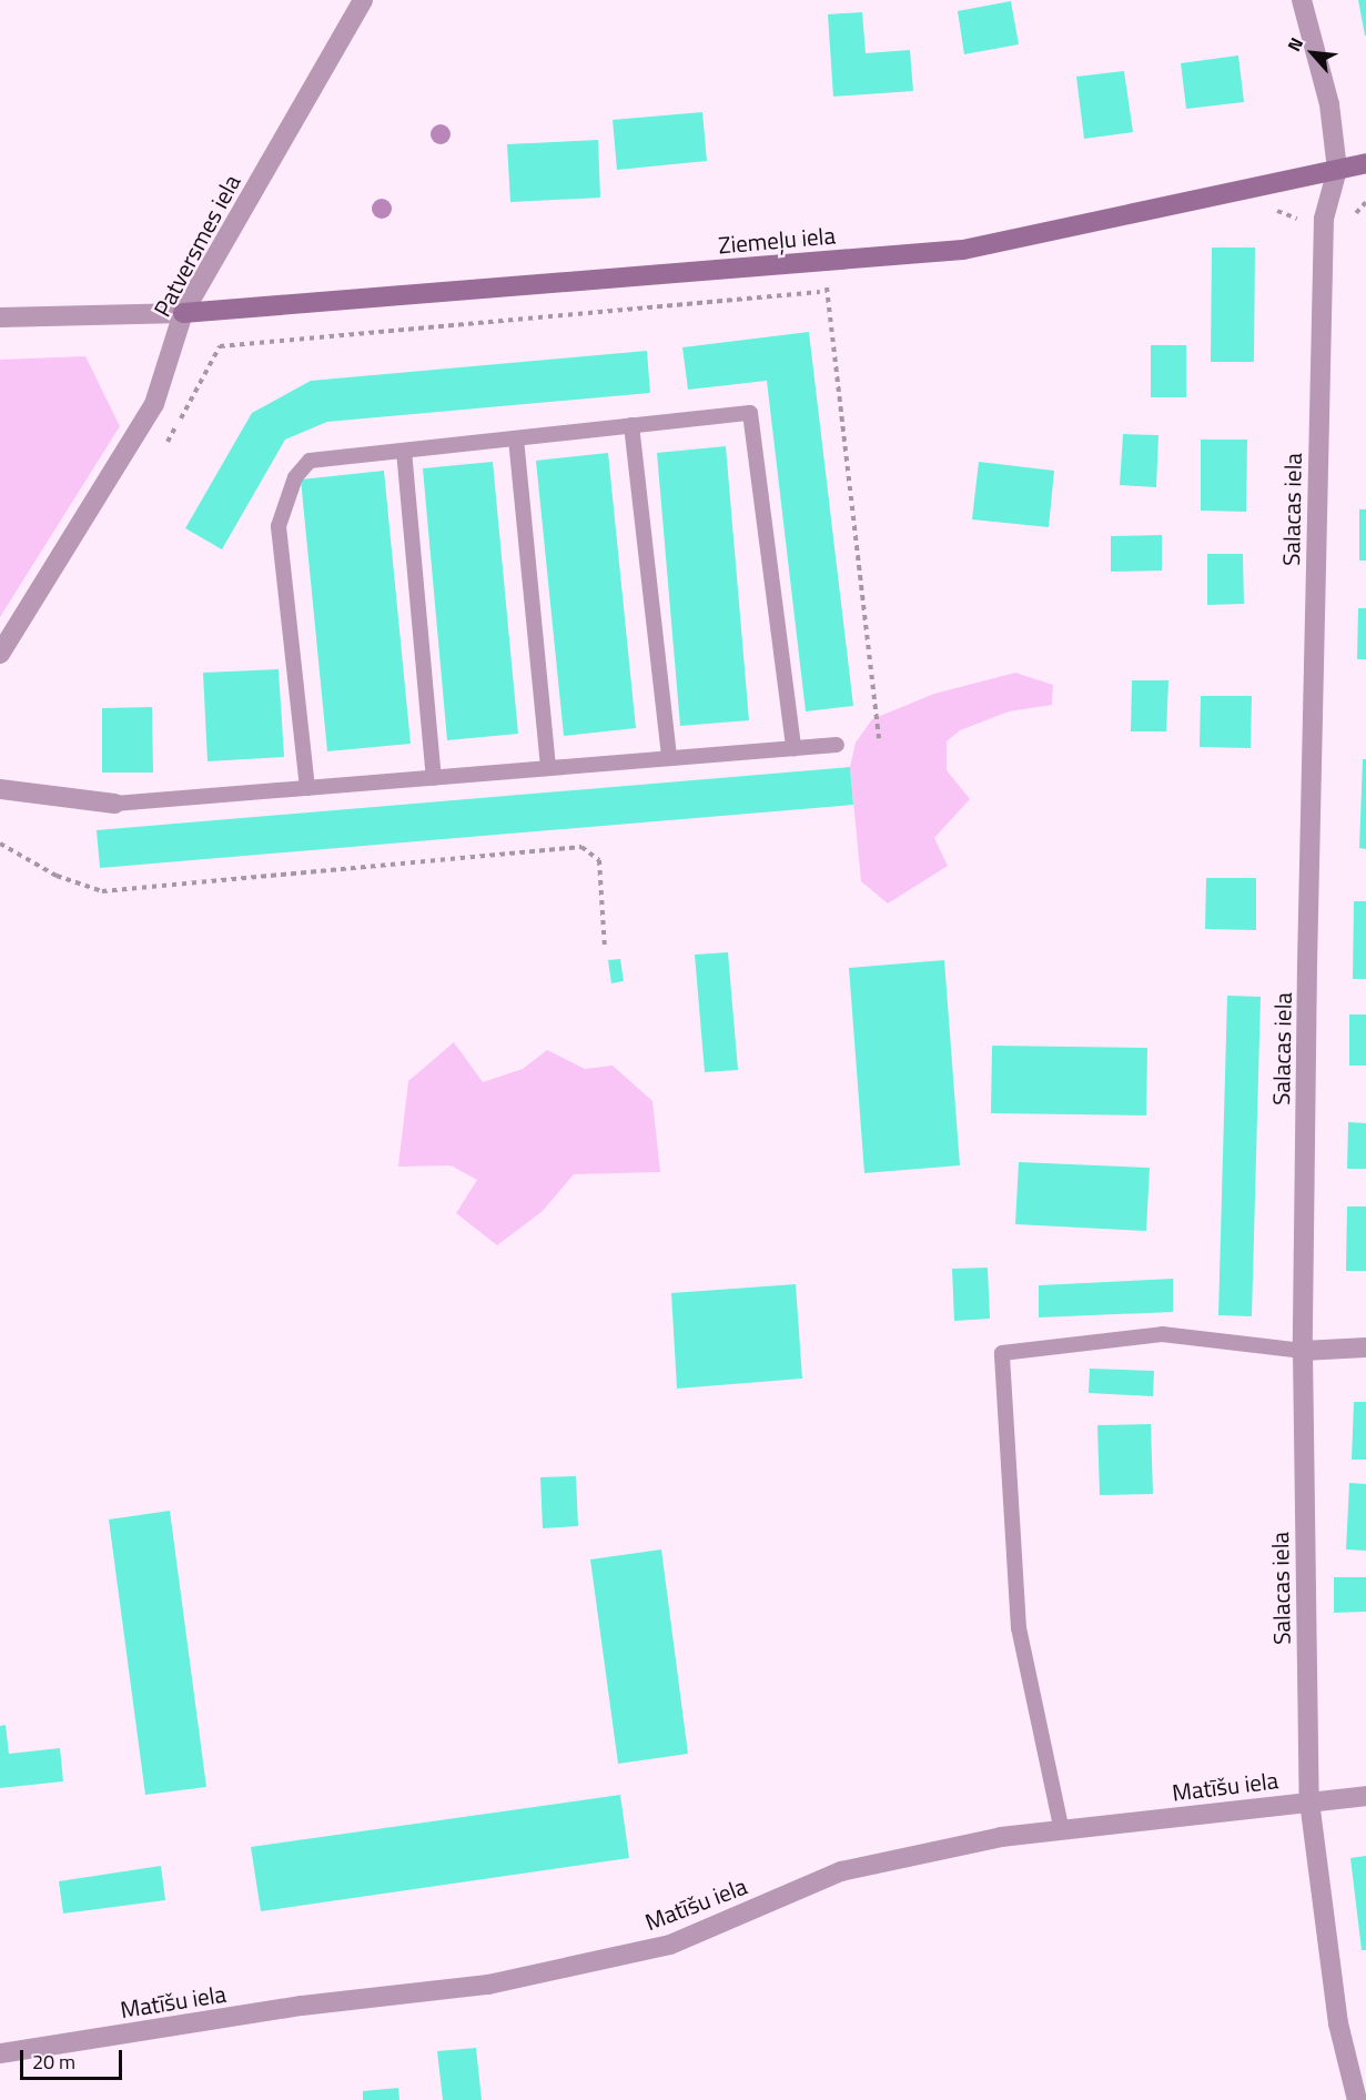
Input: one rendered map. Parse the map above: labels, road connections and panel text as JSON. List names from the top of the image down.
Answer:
{
  "streets": {
    "street": [
      "Ziemeļu iela",
      "Patversmes iela",
      "Salacas iela",
      "Matīšu iela"
    ]
  },
  "crossings": [
    ["Ziemeļu iela", "Patversmes iela"],
    ["Ziemeļu iela", "Salacas iela"],
    ["Salacas iela", "Matīšu iela"]
  ],
  "scale_bar": "20 m",
  "north": "top left"
}
